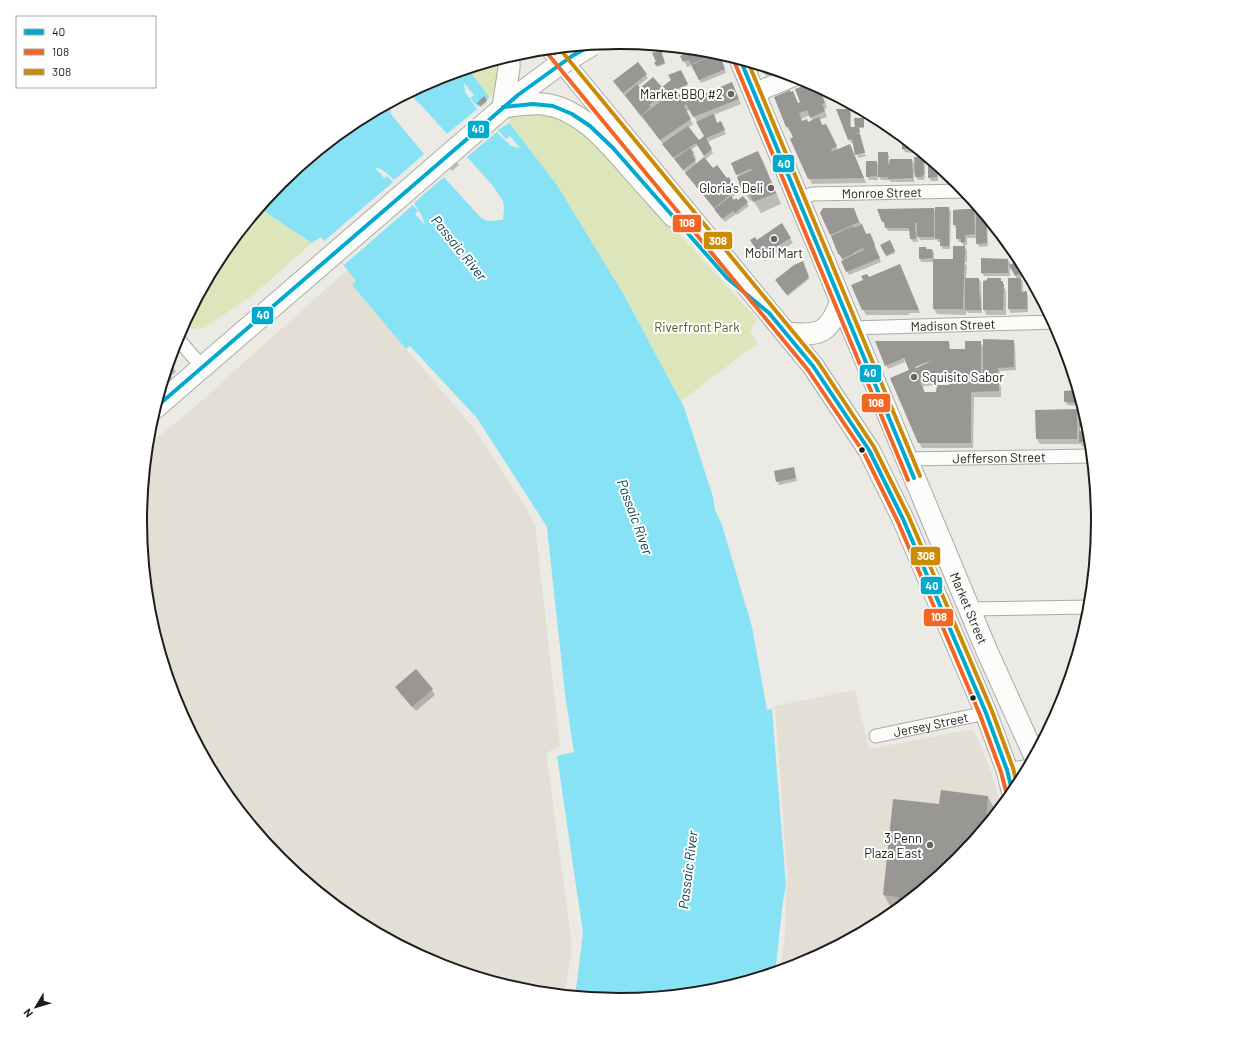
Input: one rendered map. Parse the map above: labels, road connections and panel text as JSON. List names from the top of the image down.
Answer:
{
  "streets": {
    "main road": ["Market Street"],
    "street": [
      "Monroe Street",
      "Madison Street",
      "Jefferson Street",
      "Jersey Street"
    ]
  },
  "crossings": [
    ["Monroe Street", "Market Street"],
    ["Madison Street", "Market Street"],
    ["Jefferson Street", "Market Street"],
    ["Market Street", "Jersey Street"]
  ],
  "water": ["Passaic River"],
  "parks": ["Riverfront Park"],
  "places": [
    "Market BBQ #2",
    "Gloria's Deli",
    "Mobil Mart",
    "Squisito Sabor",
    "3 Penn Plaza East"
  ],
  "lines": ["transit line 40", "transit line 308", "transit line 108"],
  "legend": ["40", "108", "308"],
  "north": "bottom left"
}
